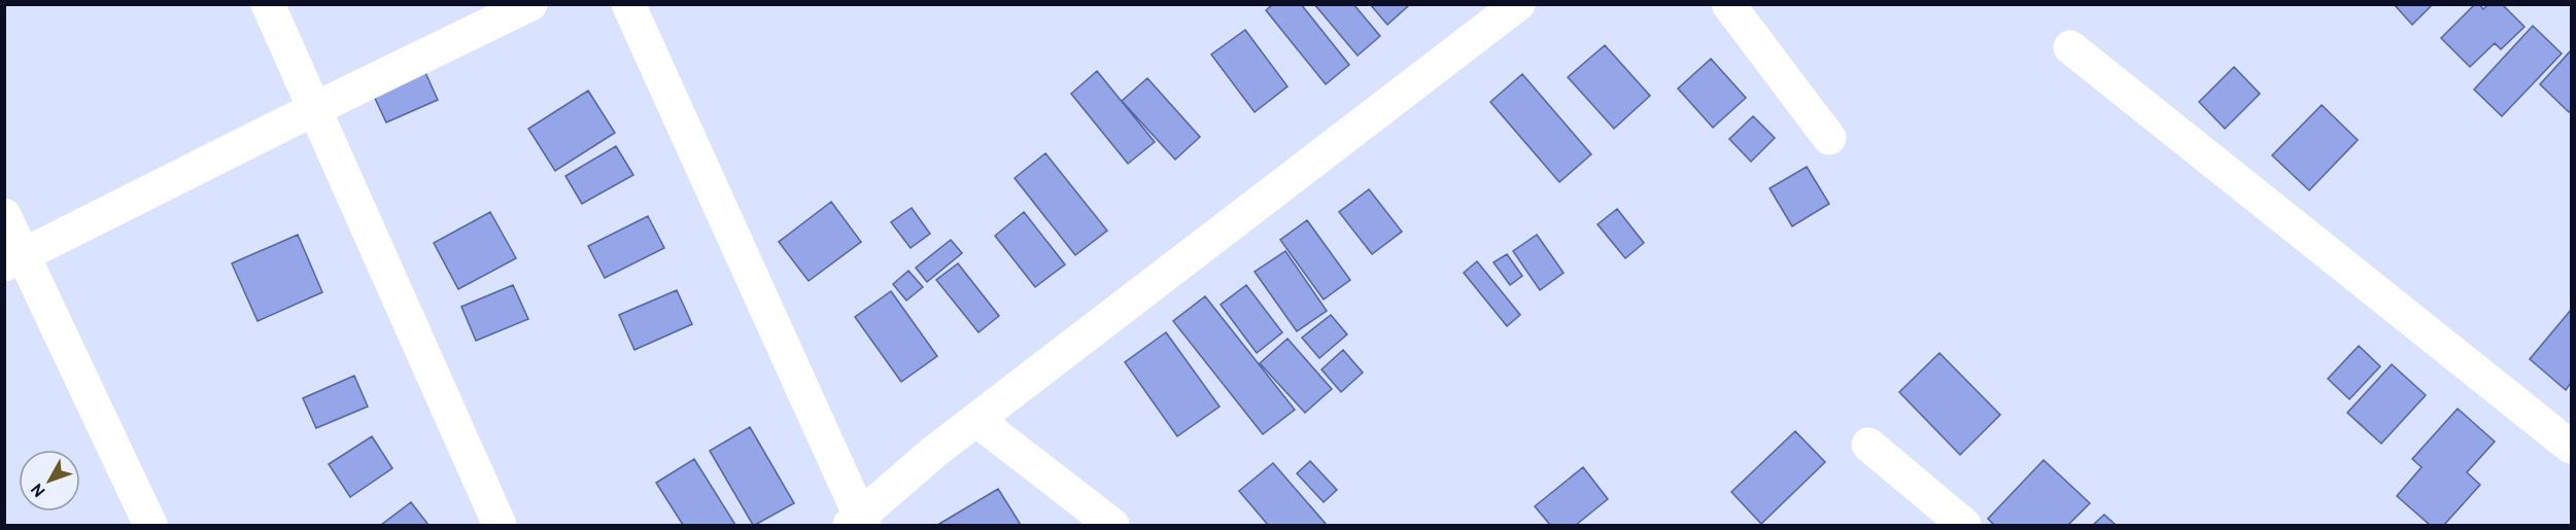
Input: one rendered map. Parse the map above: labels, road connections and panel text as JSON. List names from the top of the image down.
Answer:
{
  "north": "bottom left"
}
